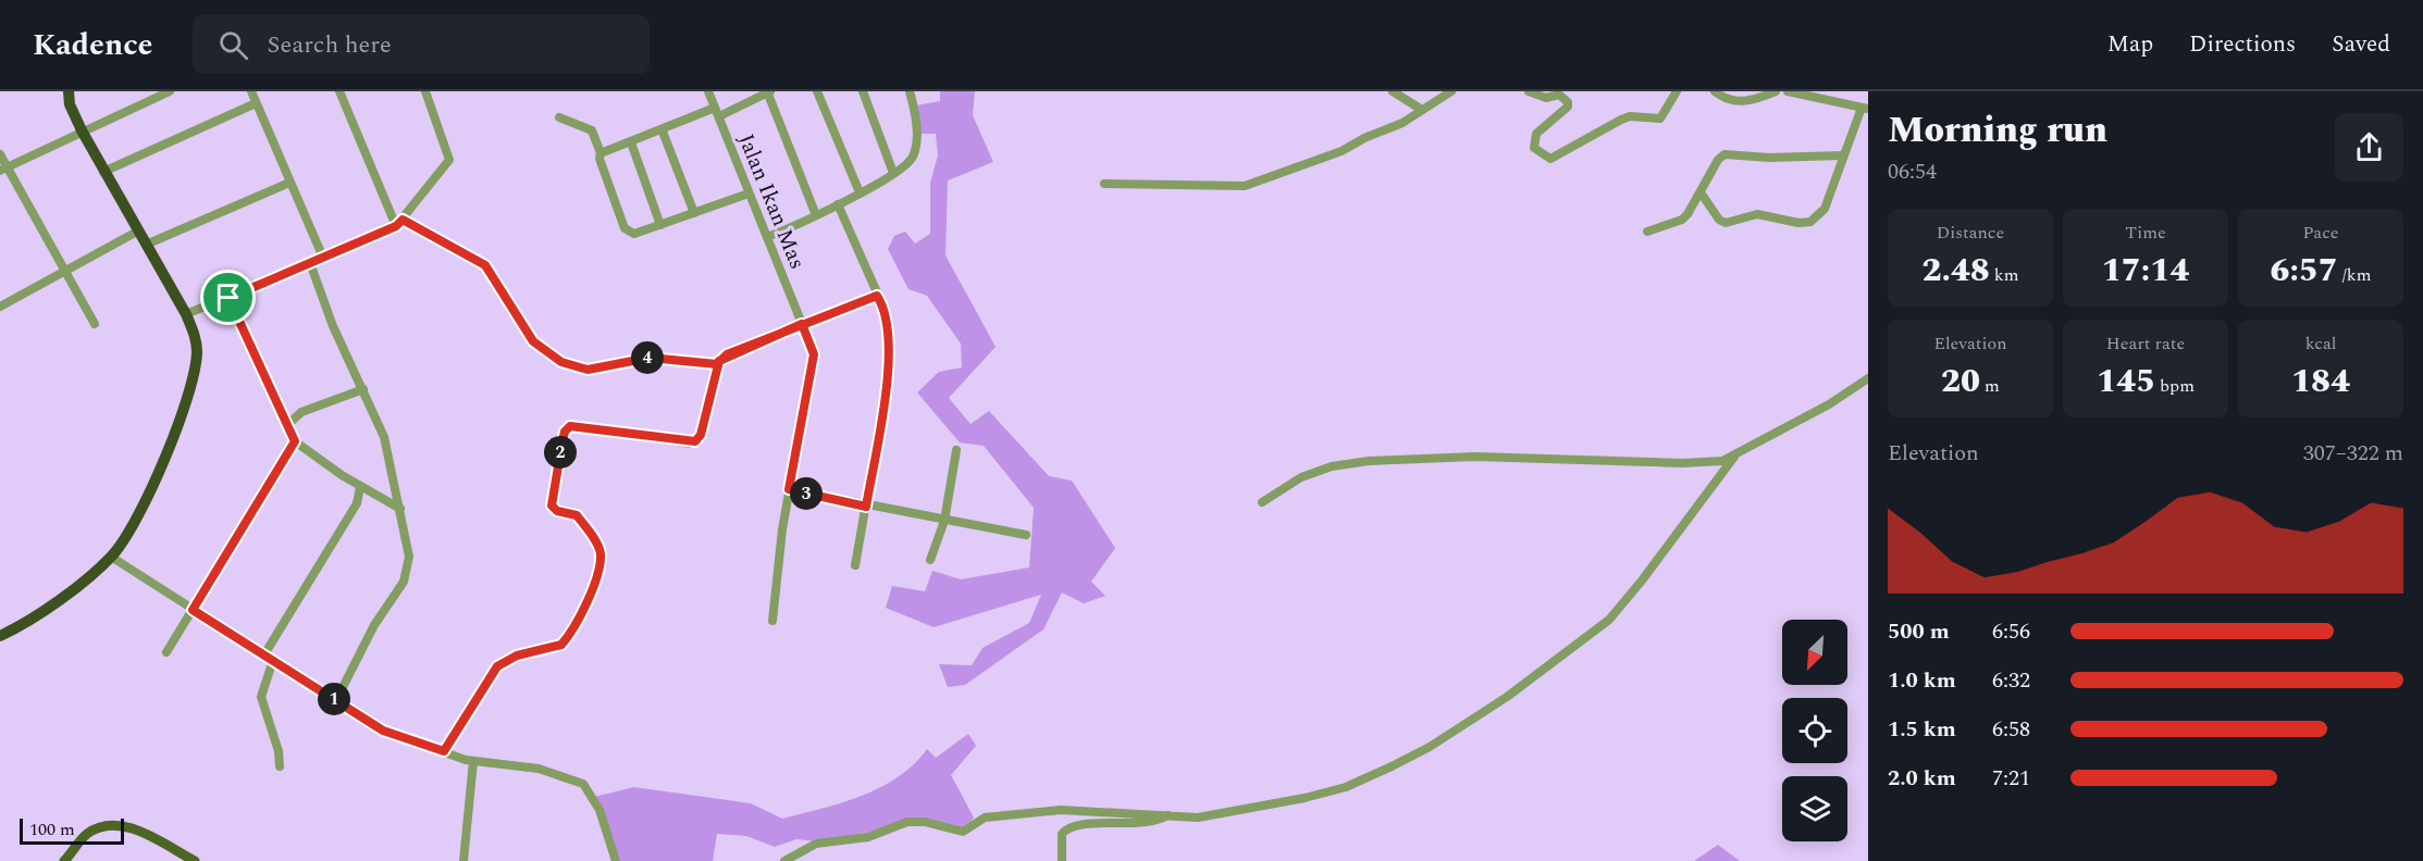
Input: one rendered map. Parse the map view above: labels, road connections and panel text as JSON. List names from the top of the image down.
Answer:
{
  "streets": {
    "street": ["Jalan Ikan Mas"]
  },
  "scale_bar": "100 m",
  "north": "bottom left",
  "page": {
    "header": "Kadence",
    "search": "Search here",
    "nav": ["Map", "Directions", "Saved"],
    "heading": ["Morning run", "06:54"],
    "stats": [
      ["Distance", "2.48 km"],
      ["Time", "17:14"],
      ["Pace", "6:57 /km"],
      ["Elevation", "20 m"],
      ["Heart rate", "145 bpm"],
      ["kcal", "184"]
    ],
    "pins": [
      "4",
      "2",
      "3",
      "1"
    ],
    "chart": ["Elevation", "307–322 m"],
    "list": [
      {
        "name": "500 m",
        "note": "6:56"
      },
      {
        "name": "1.0 km",
        "note": "6:32"
      },
      {
        "name": "1.5 km",
        "note": "6:58"
      },
      {
        "name": "2.0 km",
        "note": "7:21"
      }
    ],
    "scale": "100 m"
  }
}
